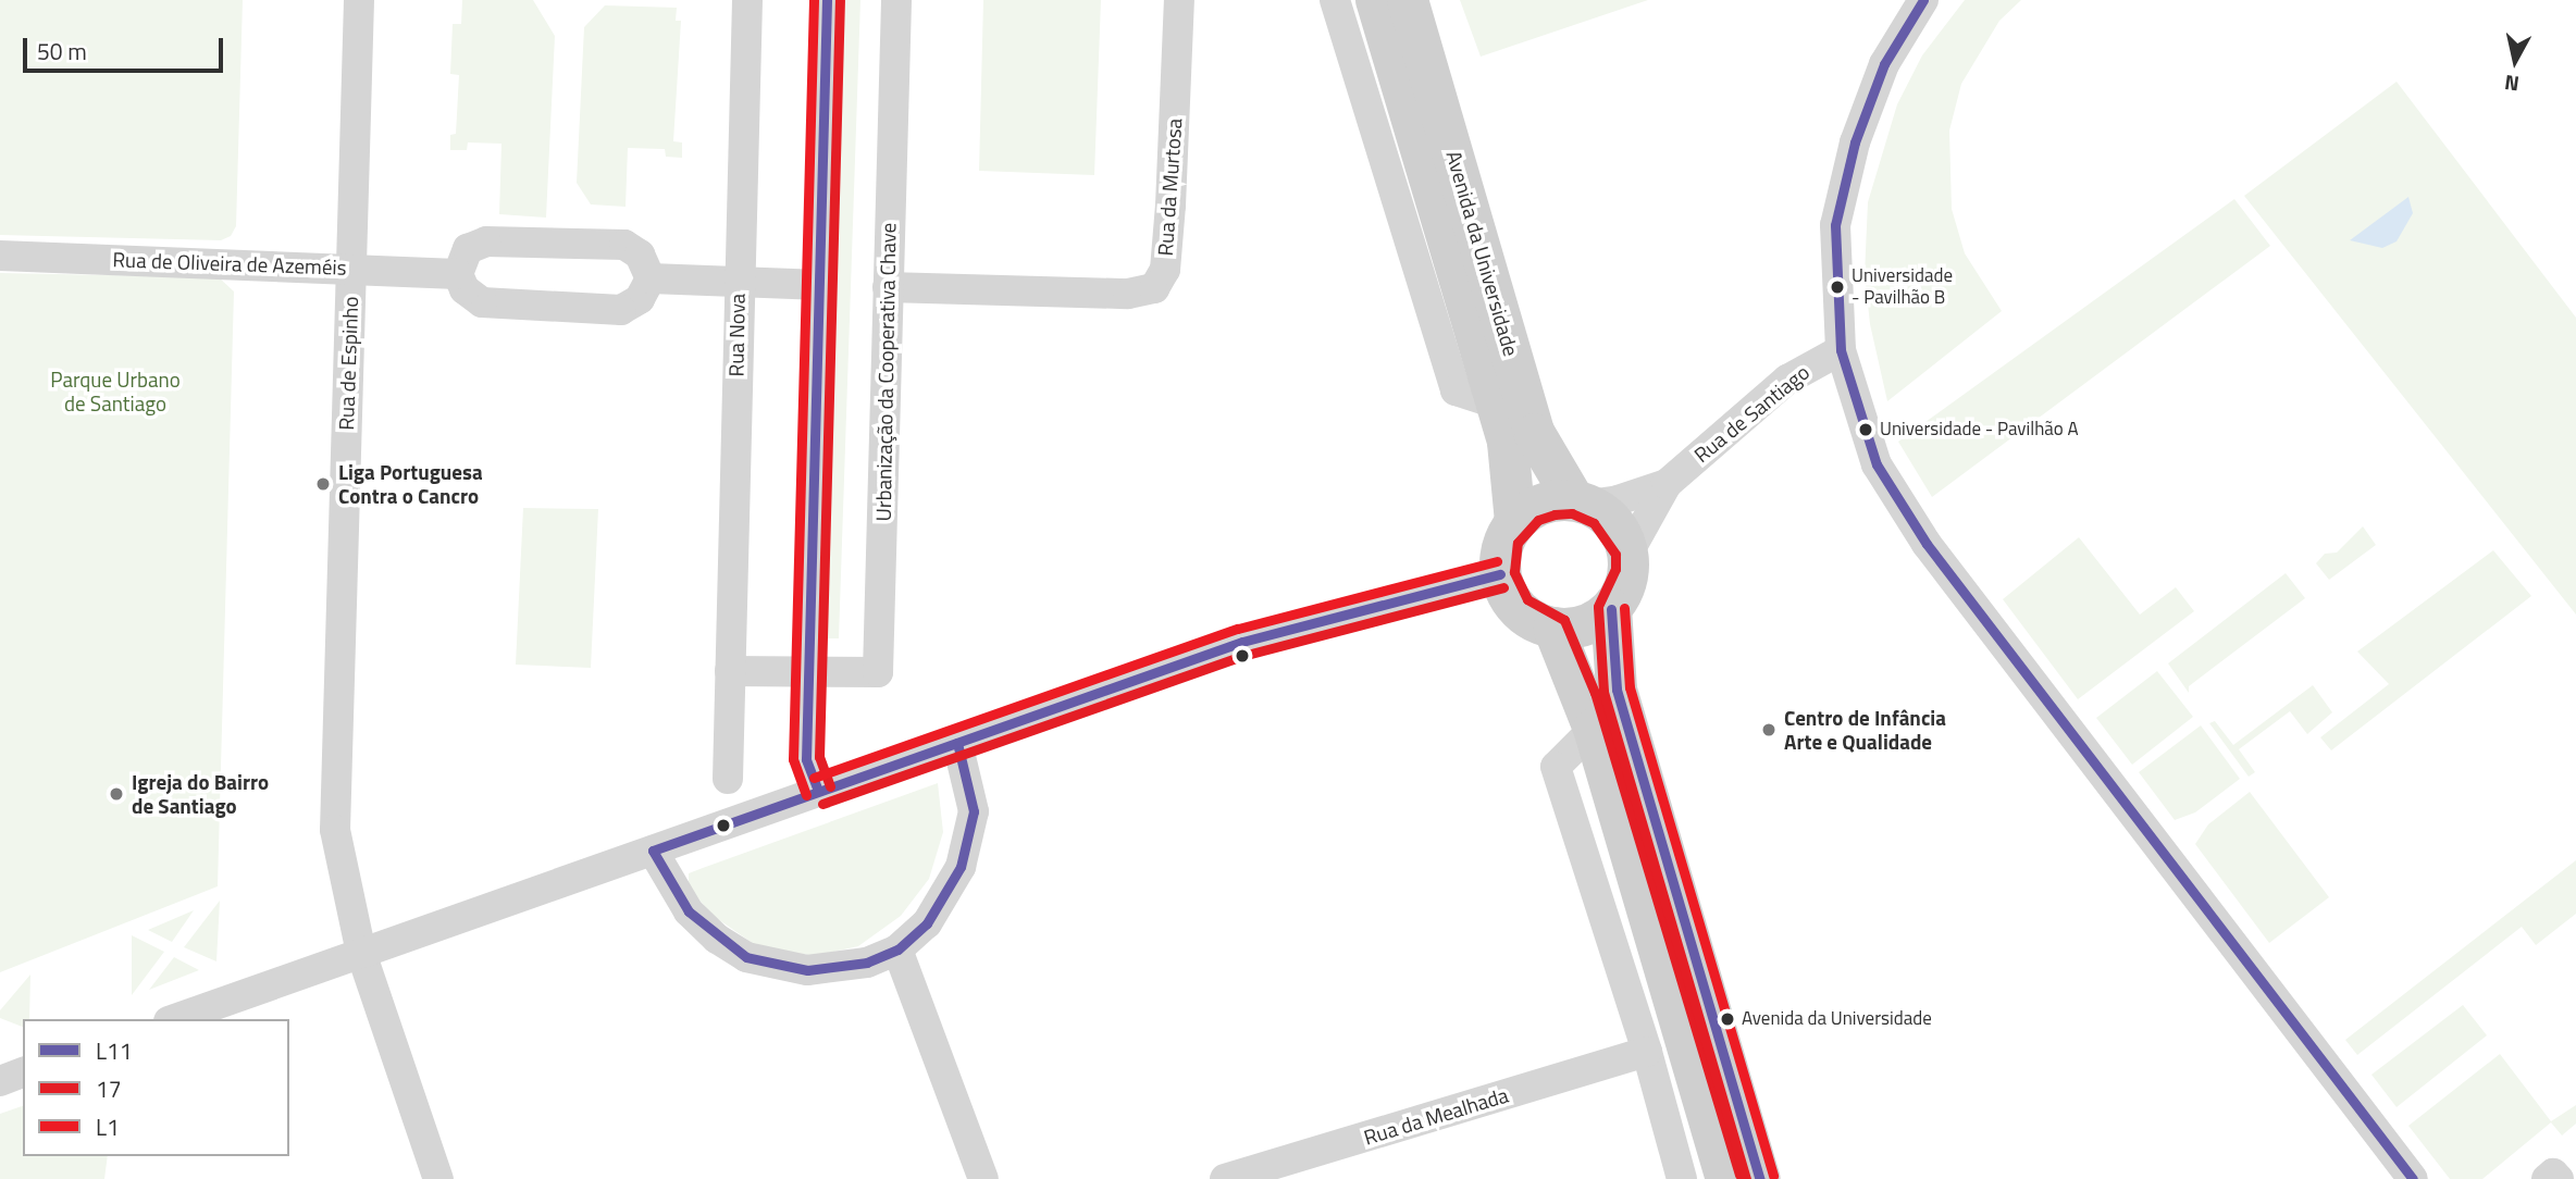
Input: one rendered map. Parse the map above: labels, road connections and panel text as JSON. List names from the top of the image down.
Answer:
{
  "streets": {
    "main road": ["Avenida da Universidade"],
    "street": [
      "Rua da Murtosa",
      "Rua de Oliveira de Azeméis",
      "Rua Nova",
      "Rua de Espinho",
      "Urbanização da Cooperativa Chave",
      "Rua de Santiago",
      "Rua da Mealhada"
    ]
  },
  "crossings": [
    ["Rua da Murtosa", "Urbanização da Cooperativa Chave"],
    ["Avenida da Universidade", "Rua de Santiago"],
    ["Rua de Oliveira de Azeméis", "Rua de Espinho"]
  ],
  "parks": ["Parque Urbano de Santiago"],
  "places": [
    "Universidade - Pavilhão B",
    "Universidade - Pavilhão A",
    "Liga Portuguesa Contra o Cancro",
    "Centro de Infância Arte e Qualidade",
    "Igreja do Bairro de Santiago",
    "Avenida da Universidade"
  ],
  "lines": ["transit line L11", "transit line 17", "transit line L1"],
  "legend": ["L11", "17", "L1"],
  "scale_bar": "50 m",
  "north": "bottom"
}
